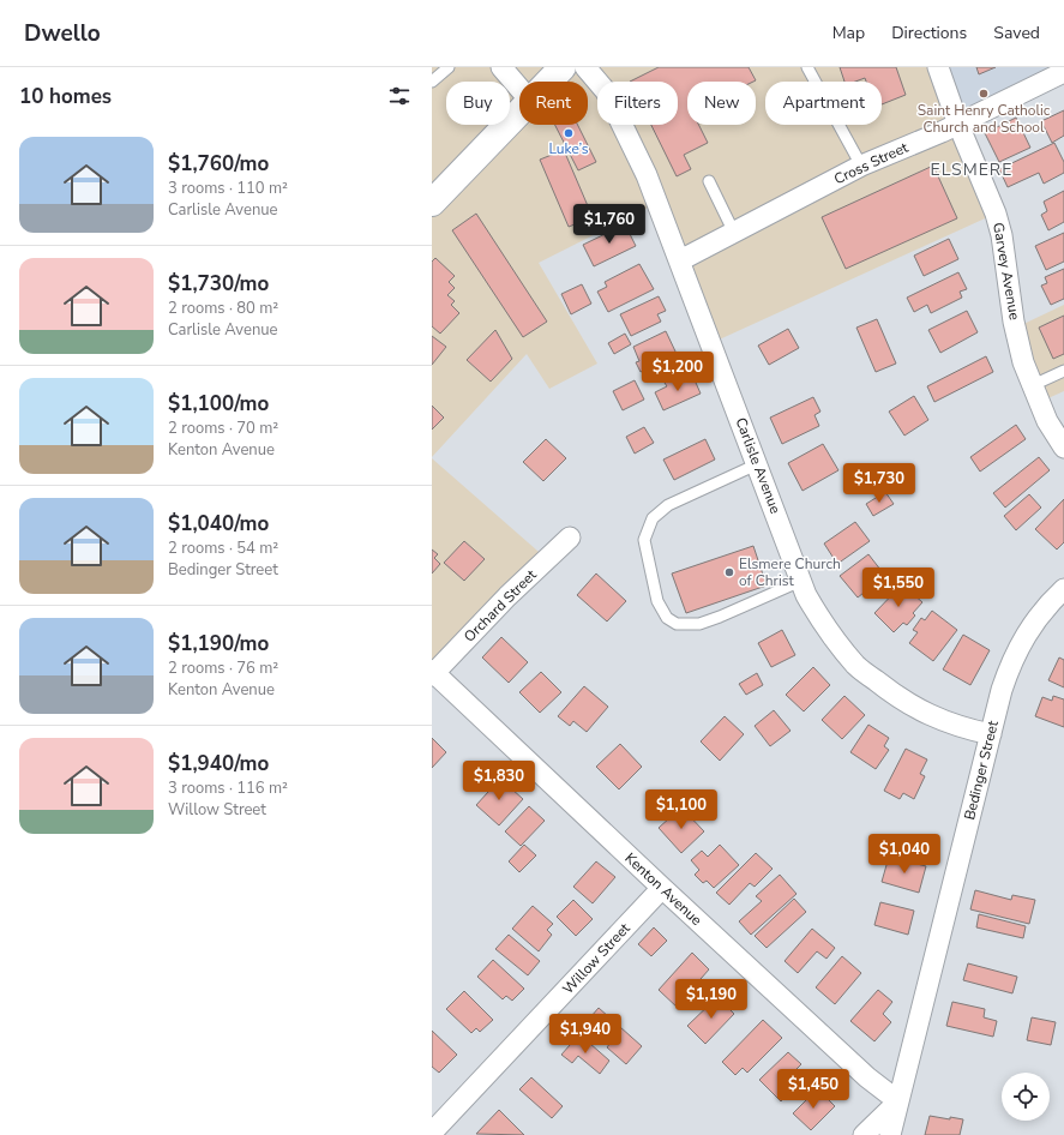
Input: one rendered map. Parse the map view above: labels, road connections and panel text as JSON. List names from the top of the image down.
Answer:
{
  "streets": {
    "street": [
      "Cross Street",
      "Garvey Avenue",
      "Carlisle Avenue",
      "Orchard Street",
      "Bedinger Street",
      "Kenton Avenue",
      "Willow Street"
    ]
  },
  "crossings": [
    ["Cross Street", "Garvey Avenue"],
    ["Cross Street", "Carlisle Avenue"],
    ["Carlisle Avenue", "Bedinger Street"],
    ["Orchard Street", "Kenton Avenue"],
    ["Bedinger Street", "Kenton Avenue"],
    ["Kenton Avenue", "Willow Street"]
  ],
  "districts": ["ELSMERE"],
  "places": ["Saint Henry Catholic Church and School", "Luke’s", "Elsmere Church of Christ"],
  "page": {
    "header": "Dwello",
    "nav": ["Map", "Directions", "Saved"],
    "heading": "10 homes",
    "chip": [
      "Buy",
      "Rent",
      "Filters",
      "New",
      "Apartment"
    ],
    "list": [
      {
        "name": "$1,760/mo",
        "note": "3 rooms · 110 m² · Carlisle Avenue"
      },
      {
        "name": "$1,730/mo",
        "note": "2 rooms · 80 m² · Carlisle Avenue"
      },
      {
        "name": "$1,100/mo",
        "note": "2 rooms · 70 m² · Kenton Avenue"
      },
      {
        "name": "$1,040/mo",
        "note": "2 rooms · 54 m² · Bedinger Street"
      },
      {
        "name": "$1,190/mo",
        "note": "2 rooms · 76 m² · Kenton Avenue"
      },
      {
        "name": "$1,940/mo",
        "note": "3 rooms · 116 m² · Willow Street"
      }
    ],
    "price": [
      "$1,760",
      "$1,200",
      "$1,730",
      "$1,550",
      "$1,830",
      "$1,100",
      "$1,040",
      "$1,190",
      "$1,940",
      "$1,450"
    ]
  }
}
